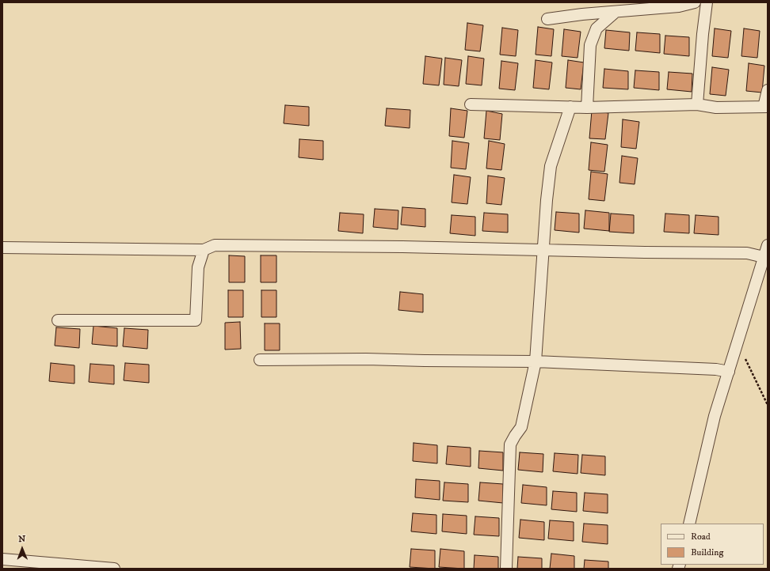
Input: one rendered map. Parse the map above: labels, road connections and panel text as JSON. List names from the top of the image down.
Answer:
{
  "legend": ["Road", "Building"],
  "north": "top"
}
